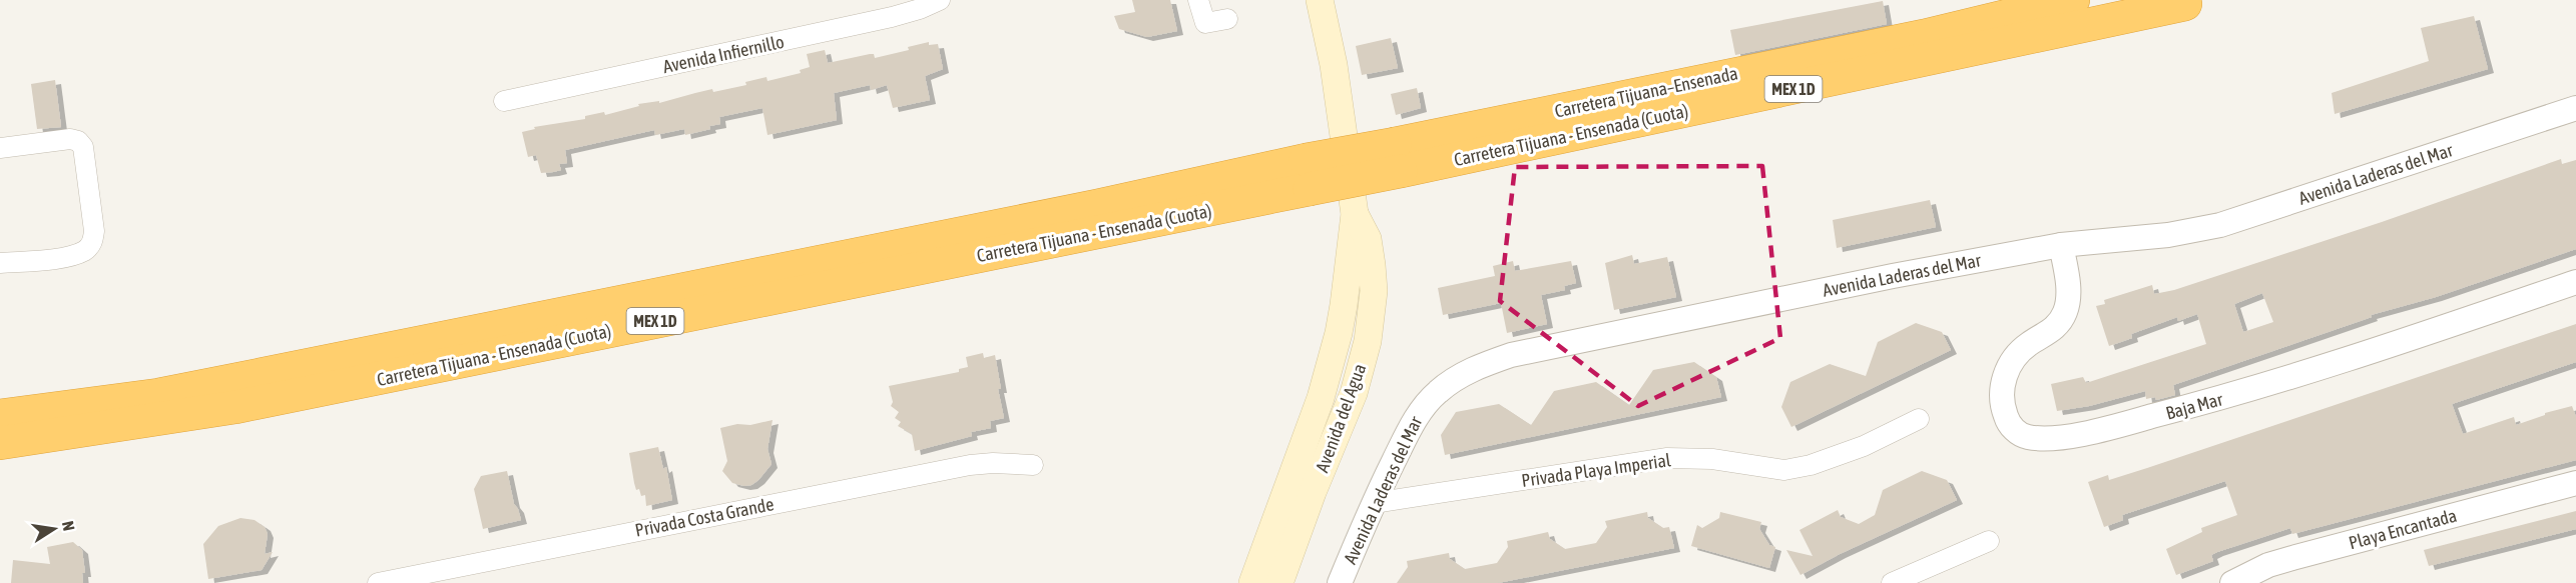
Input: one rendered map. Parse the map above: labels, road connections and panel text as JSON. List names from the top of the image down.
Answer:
{
  "streets": {
    "highway": ["MEX 1D", "Carretera Tijuana–Ensenada", "Carretera Tijuana - Ensenada (Cuota)"],
    "main road": ["Avenida del Agua"],
    "street": [
      "Avenida Infiernillo",
      "Avenida Laderas del Mar",
      "Baja Mar",
      "Privada Playa Imperial",
      "Privada Costa Grande",
      "Playa Encantada"
    ]
  },
  "crossings": [
    ["Carretera Tijuana–Ensenada", "Carretera Tijuana - Ensenada (Cuota)"],
    ["Avenida Laderas del Mar", "Baja Mar"],
    ["Avenida Laderas del Mar", "Privada Playa Imperial"]
  ],
  "north": "right"
}
